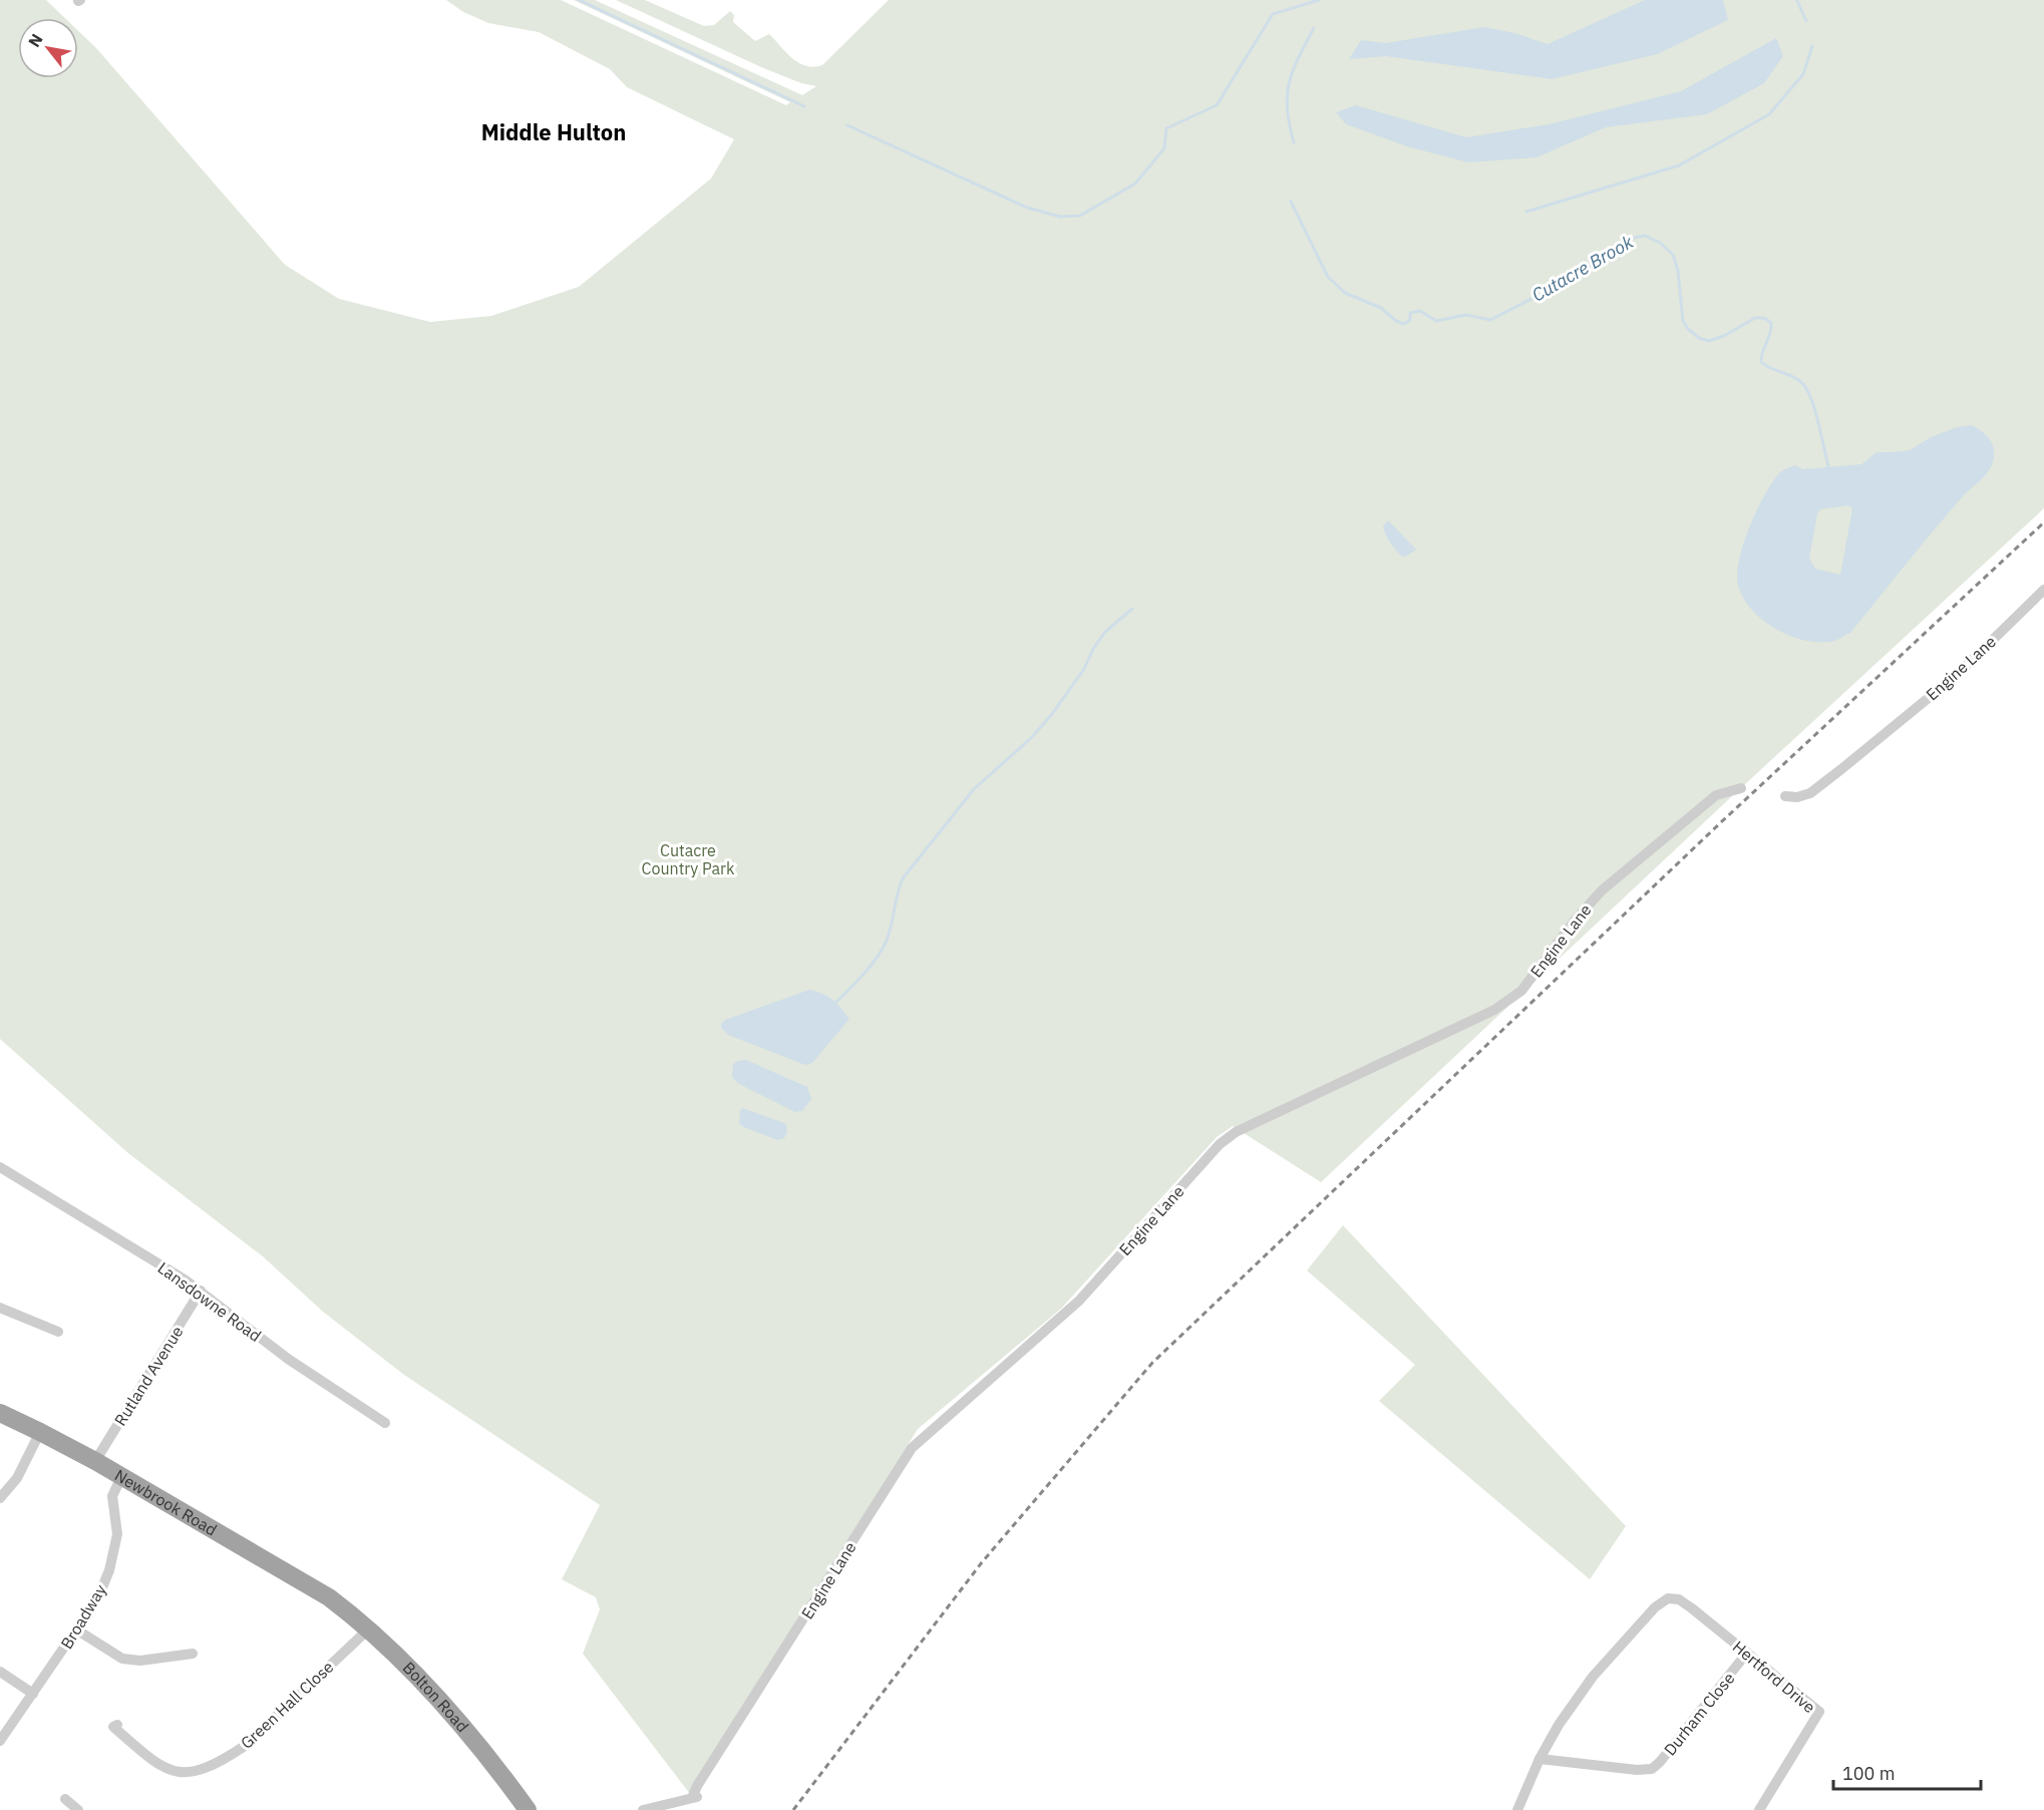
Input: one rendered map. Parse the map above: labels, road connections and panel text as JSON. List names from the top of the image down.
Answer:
{
  "streets": {
    "highway": ["Newbrook Road", "Bolton Road"],
    "street": [
      "Engine Lane",
      "Lansdowne Road",
      "Rutland Avenue",
      "Broadway",
      "Hertford Drive",
      "Green Hall Close",
      "Durham Close"
    ]
  },
  "crossings": [
    ["Lansdowne Road", "Rutland Avenue"],
    ["Rutland Avenue", "Newbrook Road"],
    ["Newbrook Road", "Broadway"],
    ["Newbrook Road", "Bolton Road"],
    ["Hertford Drive", "Durham Close"],
    ["Bolton Road", "Green Hall Close"]
  ],
  "districts": ["Middle Hulton"],
  "water": ["Cutacre Brook"],
  "parks": ["Cutacre Country Park"],
  "scale_bar": "100 m",
  "north": "top left"
}
